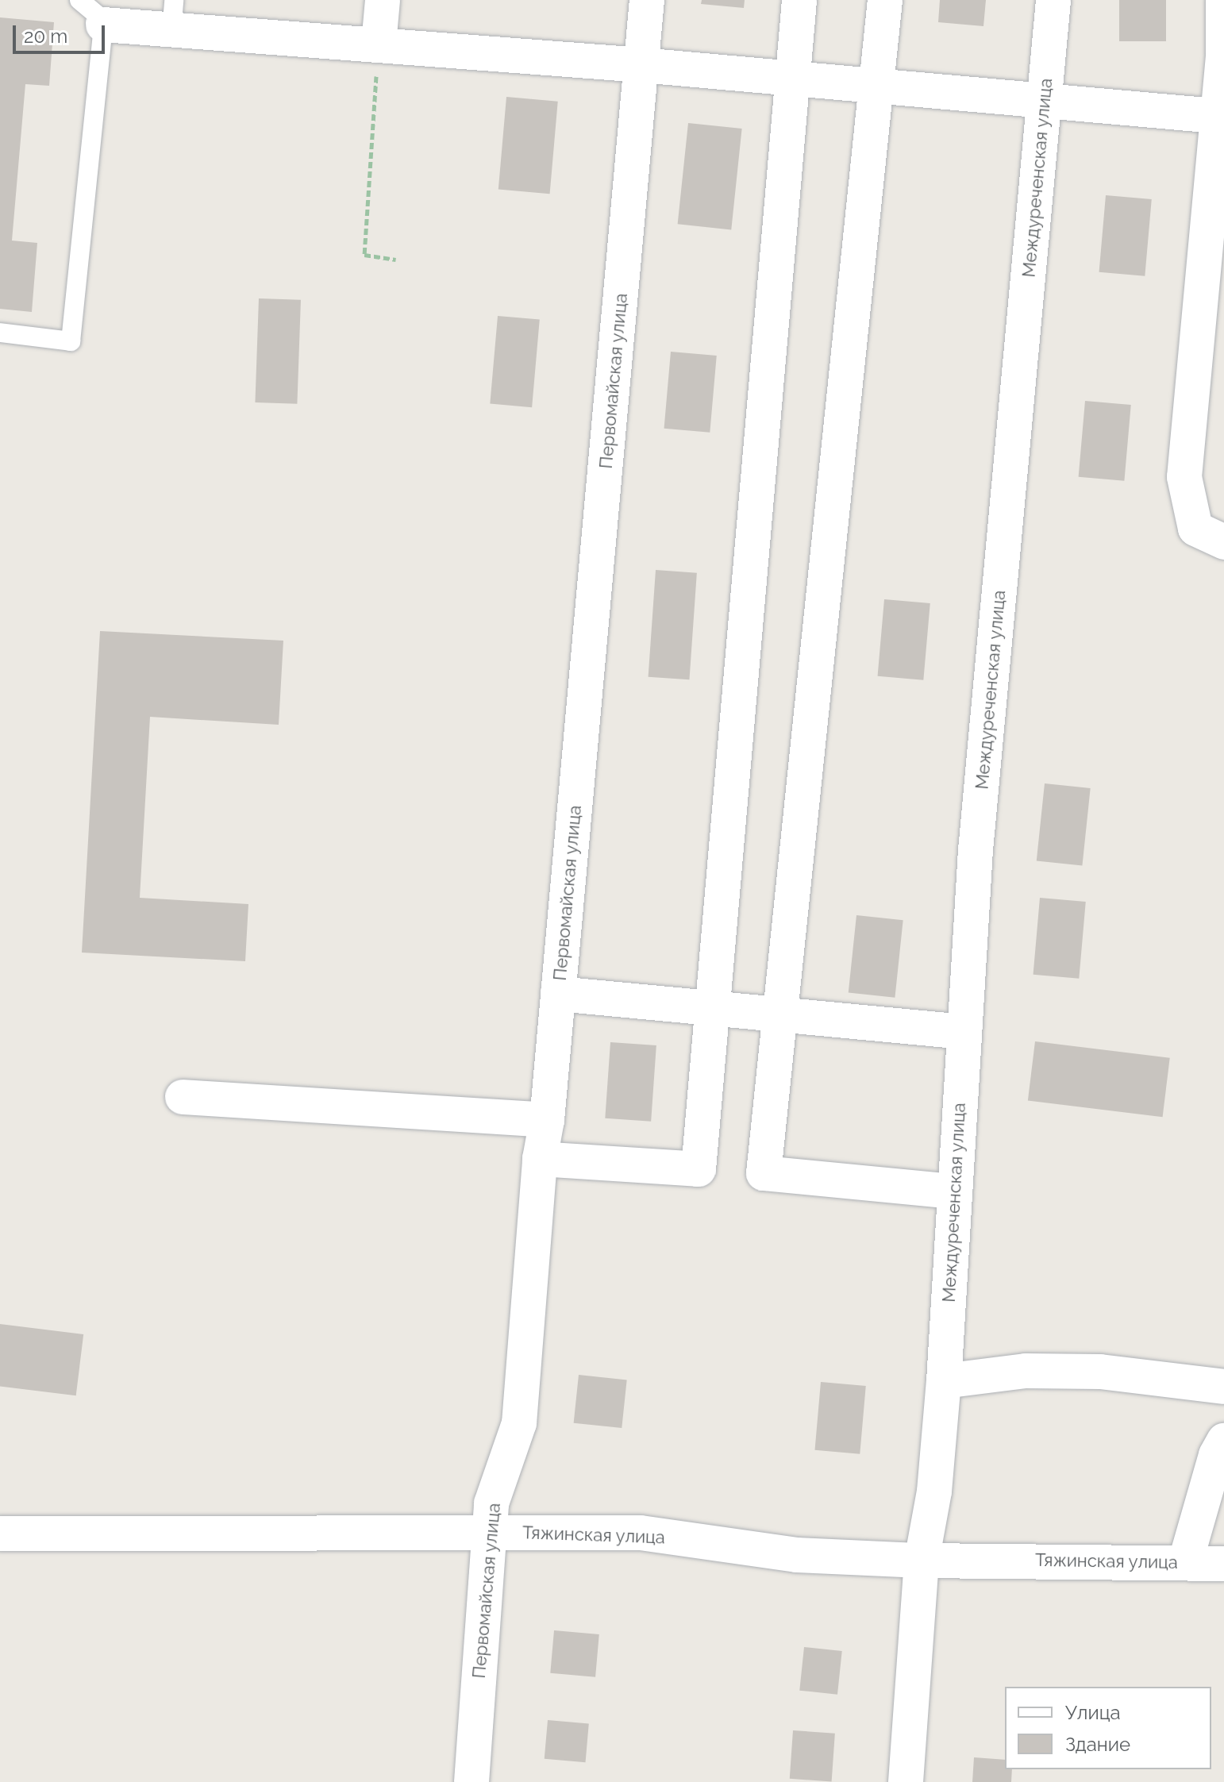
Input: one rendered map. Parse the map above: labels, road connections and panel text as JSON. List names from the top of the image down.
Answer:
{
  "streets": {
    "street": ["Междуреченская улица", "Первомайская улица", "Тяжинская улица"]
  },
  "crossings": [
    ["Междуреченская улица", "Тяжинская улица"],
    ["Первомайская улица", "Тяжинская улица"]
  ],
  "legend": ["Улица", "Здание"],
  "scale_bar": "20 m"
}
